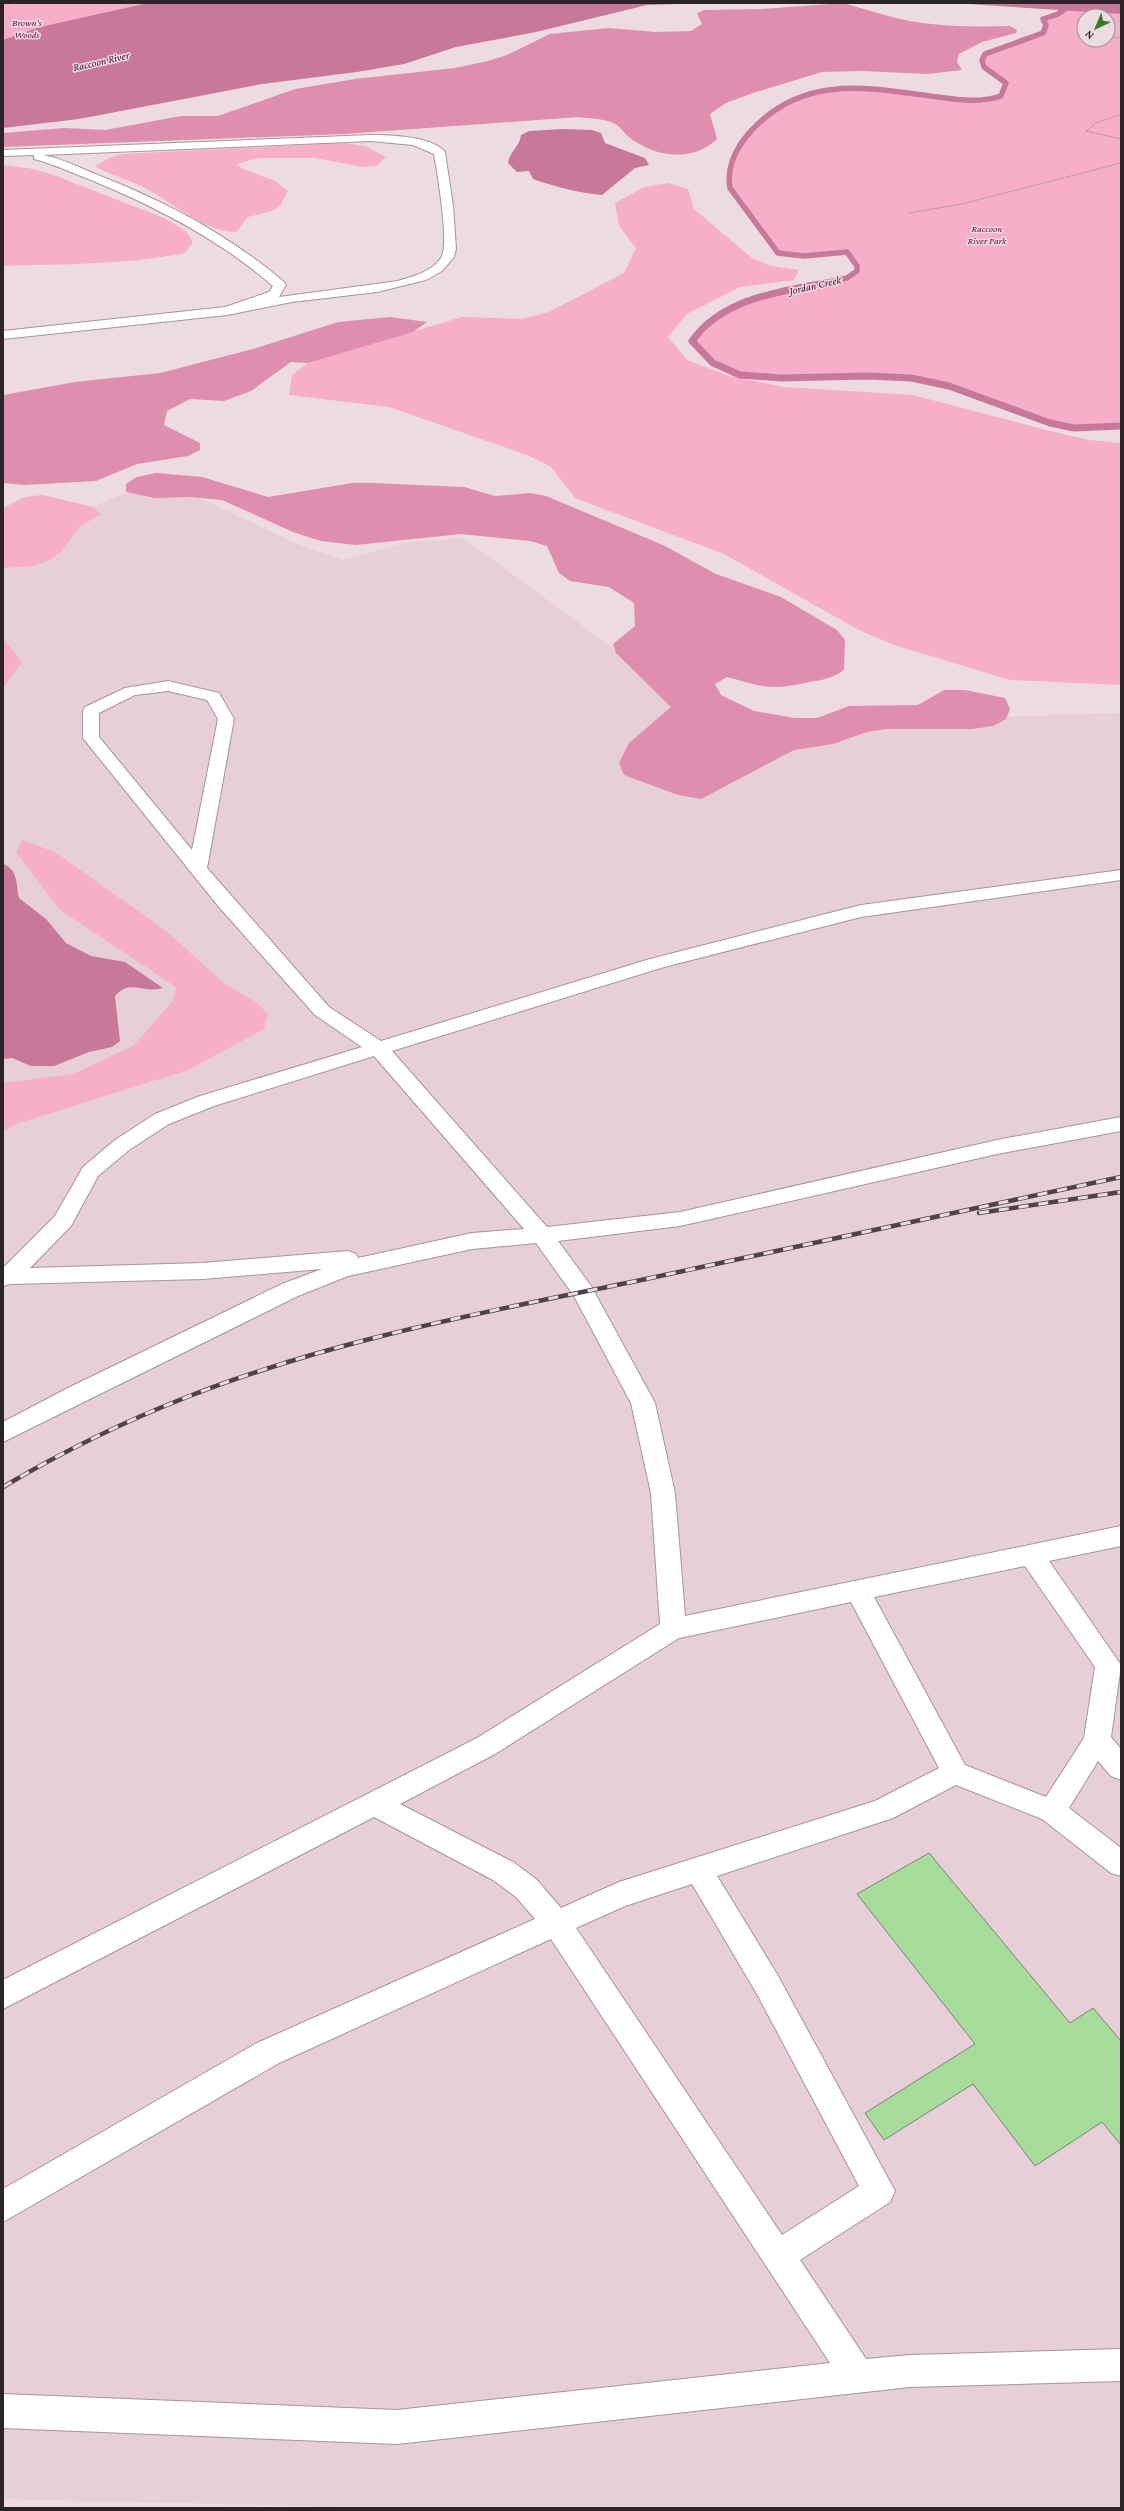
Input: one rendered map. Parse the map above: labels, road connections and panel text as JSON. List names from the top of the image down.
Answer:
{
  "water": ["Raccoon River", "Jordan Creek"],
  "parks": ["Brown's Woods", "Raccoon River Park"],
  "north": "bottom left"
}
